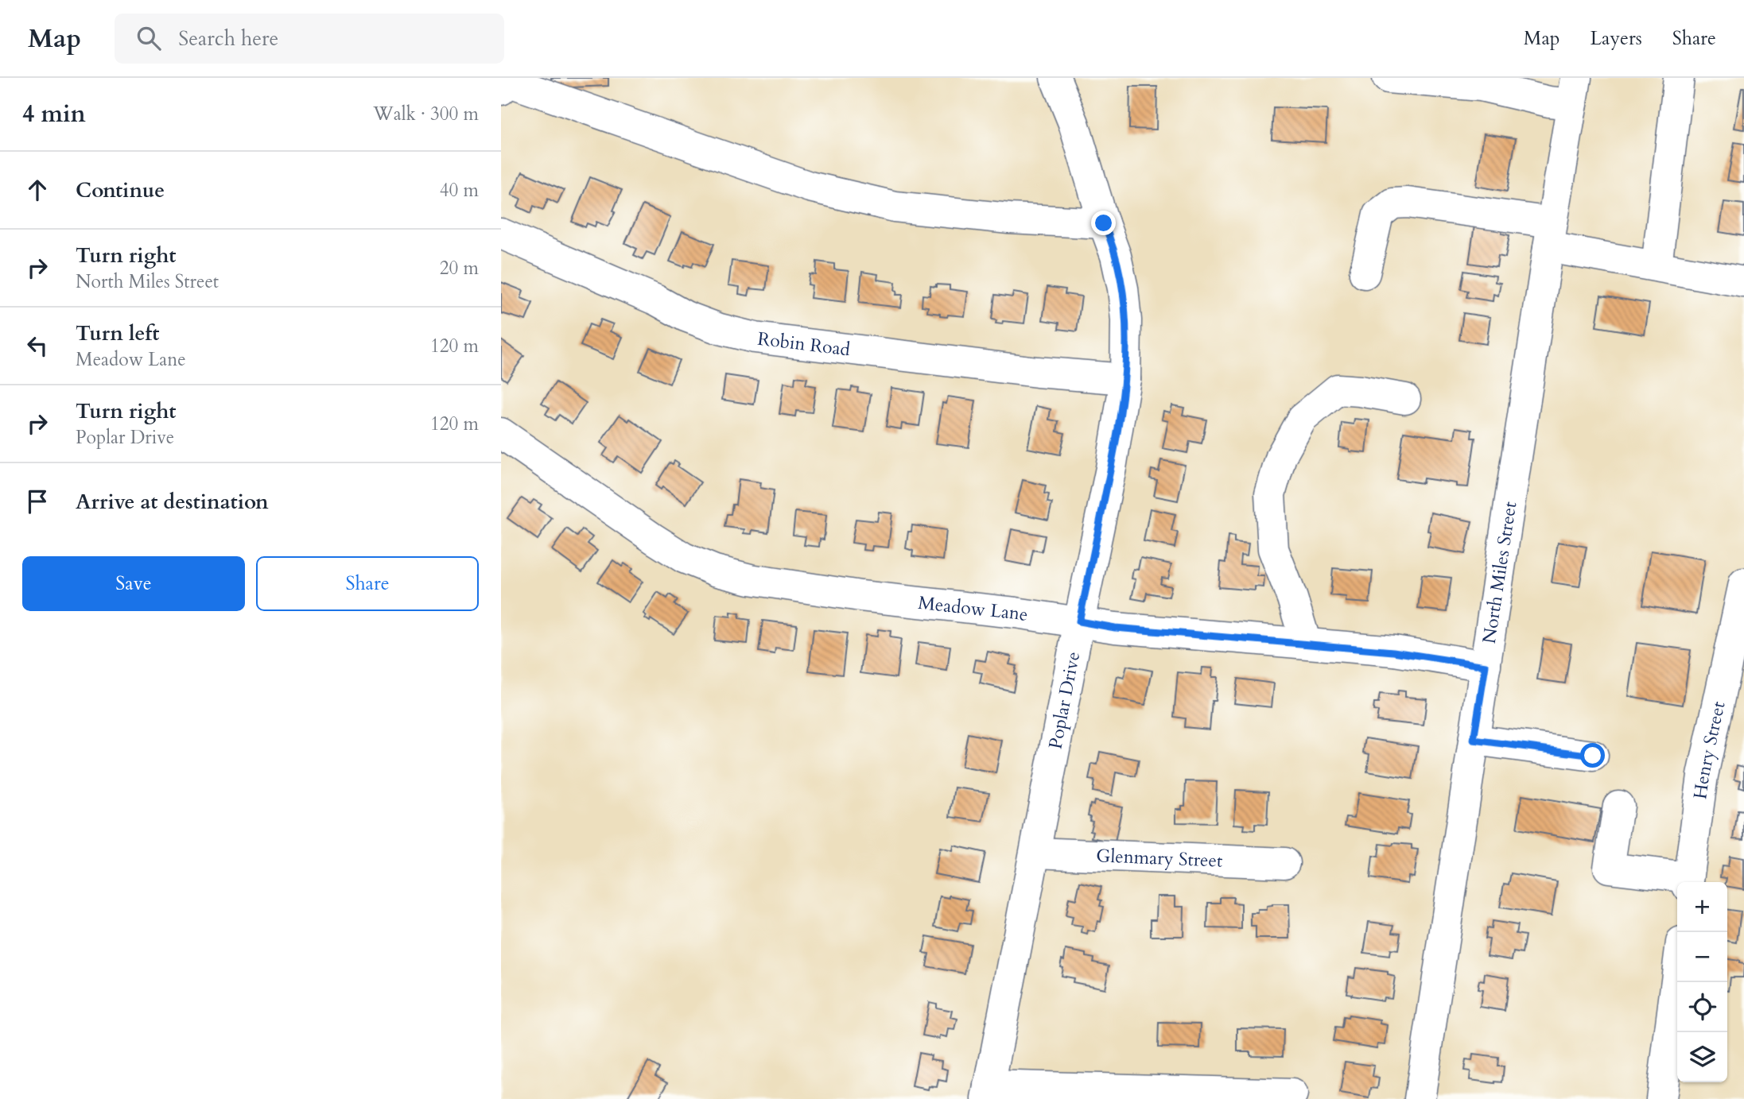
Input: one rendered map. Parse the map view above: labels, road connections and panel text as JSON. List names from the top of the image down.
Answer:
{
  "streets": {
    "street": [
      "Robin Road",
      "North Miles Street",
      "Meadow Lane",
      "Poplar Drive",
      "Henry Street",
      "Glenmary Street"
    ]
  },
  "crossings": [
    ["Robin Road", "Poplar Drive"],
    ["North Miles Street", "Meadow Lane"],
    ["Meadow Lane", "Poplar Drive"],
    ["Poplar Drive", "Glenmary Street"]
  ],
  "page": {
    "header": "Map",
    "search": "Search here",
    "nav": ["Map", "Layers", "Share"],
    "heading": ["4 min", "Walk · 300 m"],
    "list": [
      ["Continue", "40 m"],
      ["Turn right", "North Miles Street", "20 m"],
      ["Turn left", "Meadow Lane", "120 m"],
      ["Turn right", "Poplar Drive", "120 m"],
      "Arrive at destination"
    ],
    "buttons": ["Save", "Share"],
    "map_buttons": ["+", "−"]
  }
}
